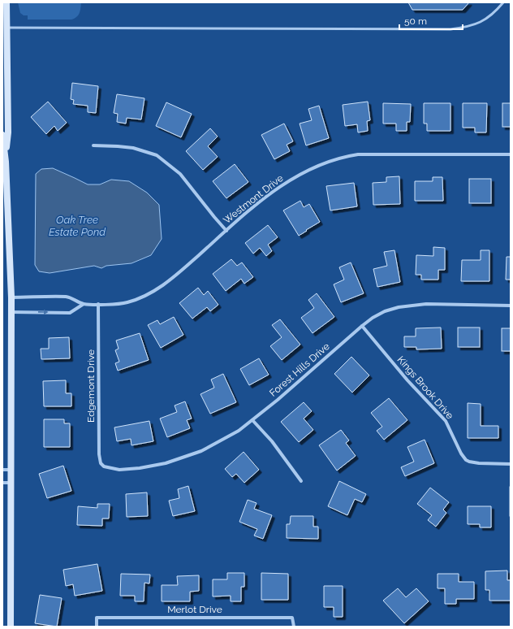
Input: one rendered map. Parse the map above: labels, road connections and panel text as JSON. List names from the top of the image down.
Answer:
{
  "streets": {
    "street": [
      "Westmont Drive",
      "Forest Hills Drive",
      "Edgemont Drive",
      "Kings Brook Drive",
      "Merlot Drive"
    ]
  },
  "crossings": [
    ["Westmont Drive", "Edgemont Drive"],
    ["Forest Hills Drive", "Edgemont Drive"],
    ["Forest Hills Drive", "Kings Brook Drive"]
  ],
  "water": ["Oak Tree Estate Pond"],
  "scale_bar": "50 m"
}
